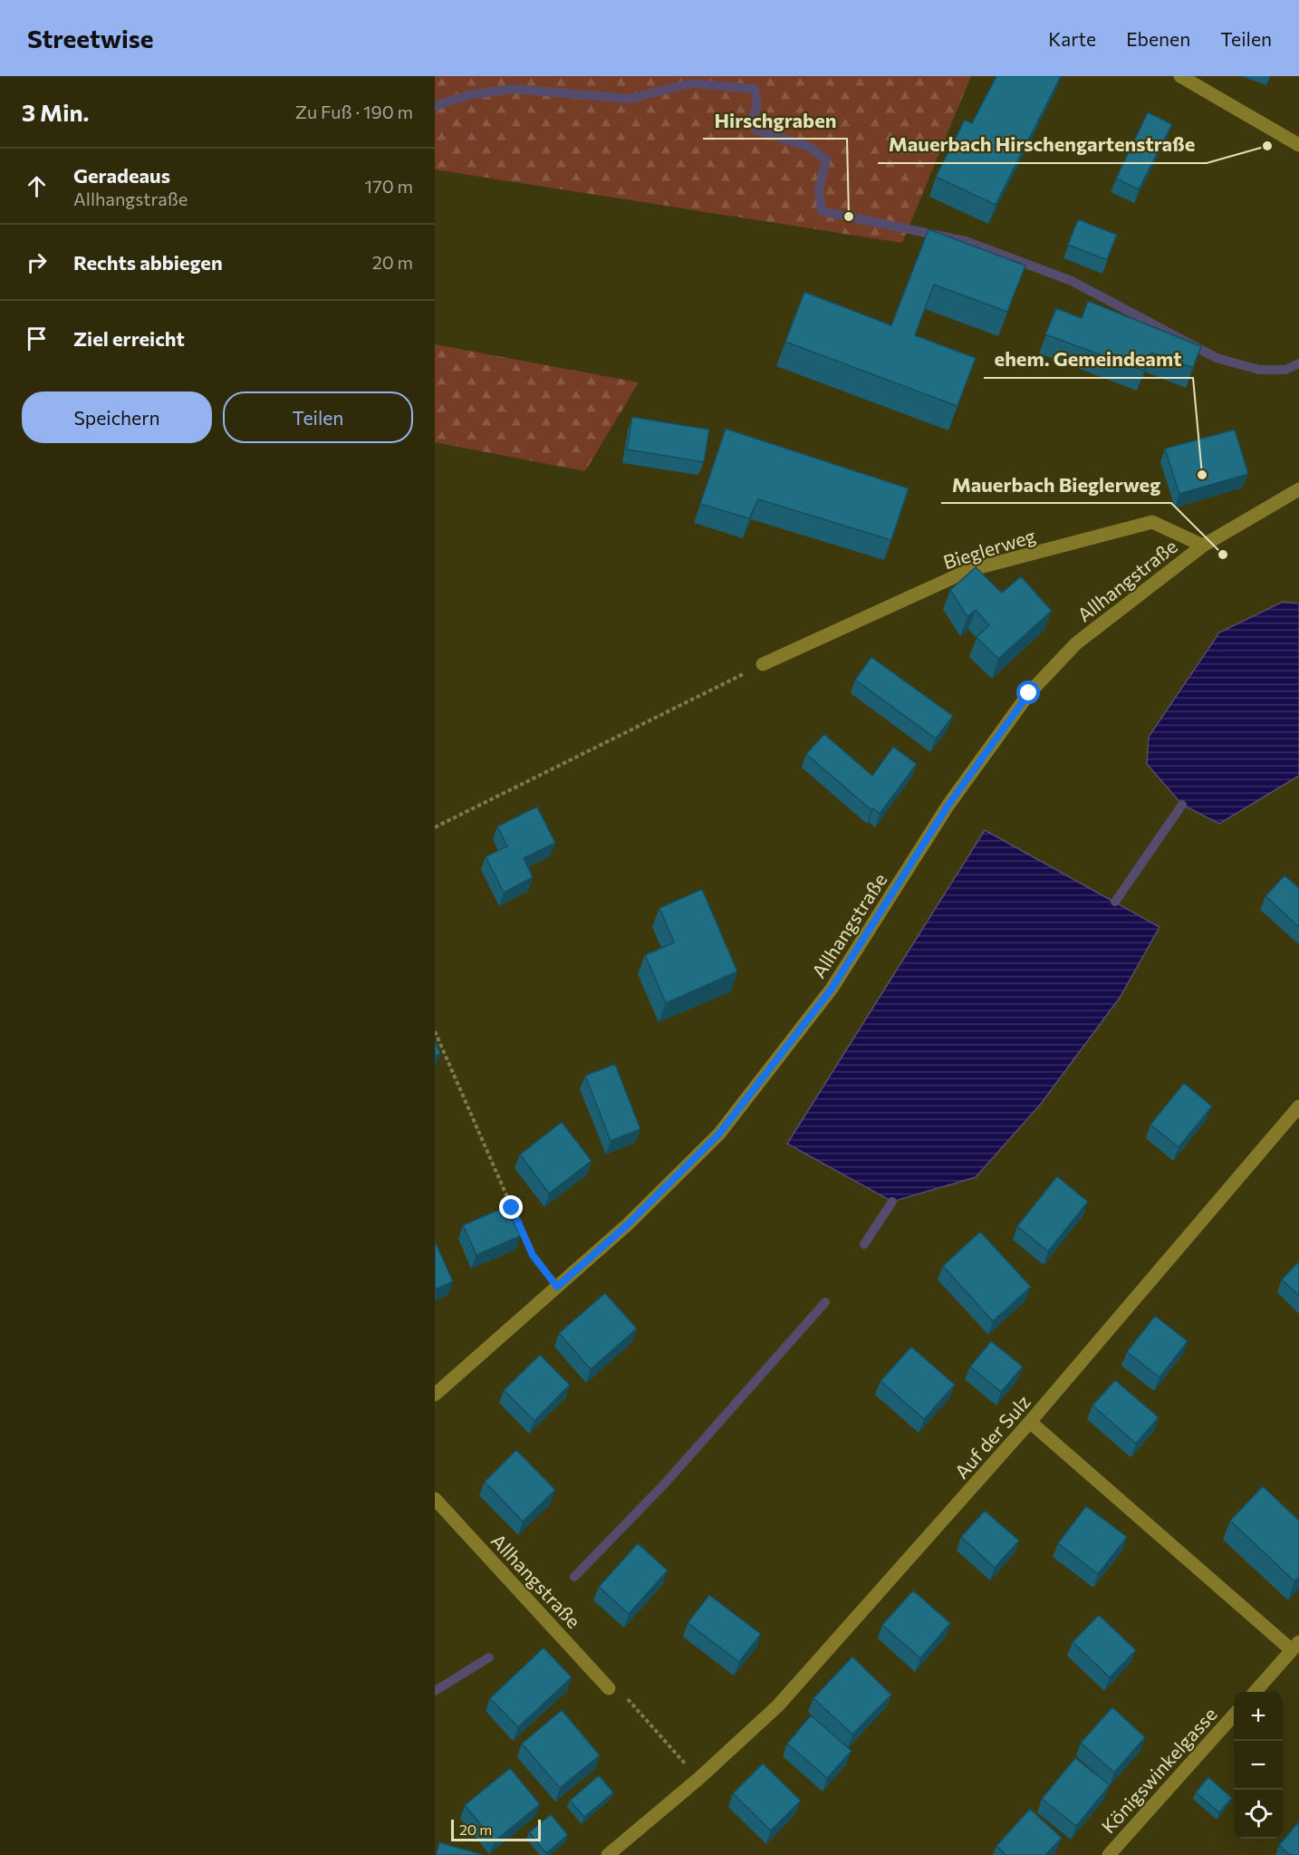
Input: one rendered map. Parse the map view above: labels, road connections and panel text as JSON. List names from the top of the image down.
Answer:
{
  "streets": {
    "street": [
      "Bieglerweg",
      "Allhangstraße",
      "Auf der Sulz",
      "Königswinkelgasse"
    ]
  },
  "crossings": [
    ["Bieglerweg", "Allhangstraße"]
  ],
  "places": [
    "Mauerbach Hirschengartenstraße",
    "Hirschgraben",
    "ehem. Gemeindeamt",
    "Mauerbach Bieglerweg"
  ],
  "scale_bar": "20 m",
  "page": {
    "header": "Streetwise",
    "nav": ["Karte", "Ebenen", "Teilen"],
    "heading": ["3 Min.", "Zu Fuß · 190 m"],
    "list": [
      ["Geradeaus", "Allhangstraße", "170 m"],
      ["Rechts abbiegen", "20 m"],
      "Ziel erreicht"
    ],
    "buttons": ["Speichern", "Teilen"],
    "map_buttons": ["+", "−"],
    "scale": "20 m"
  }
}
